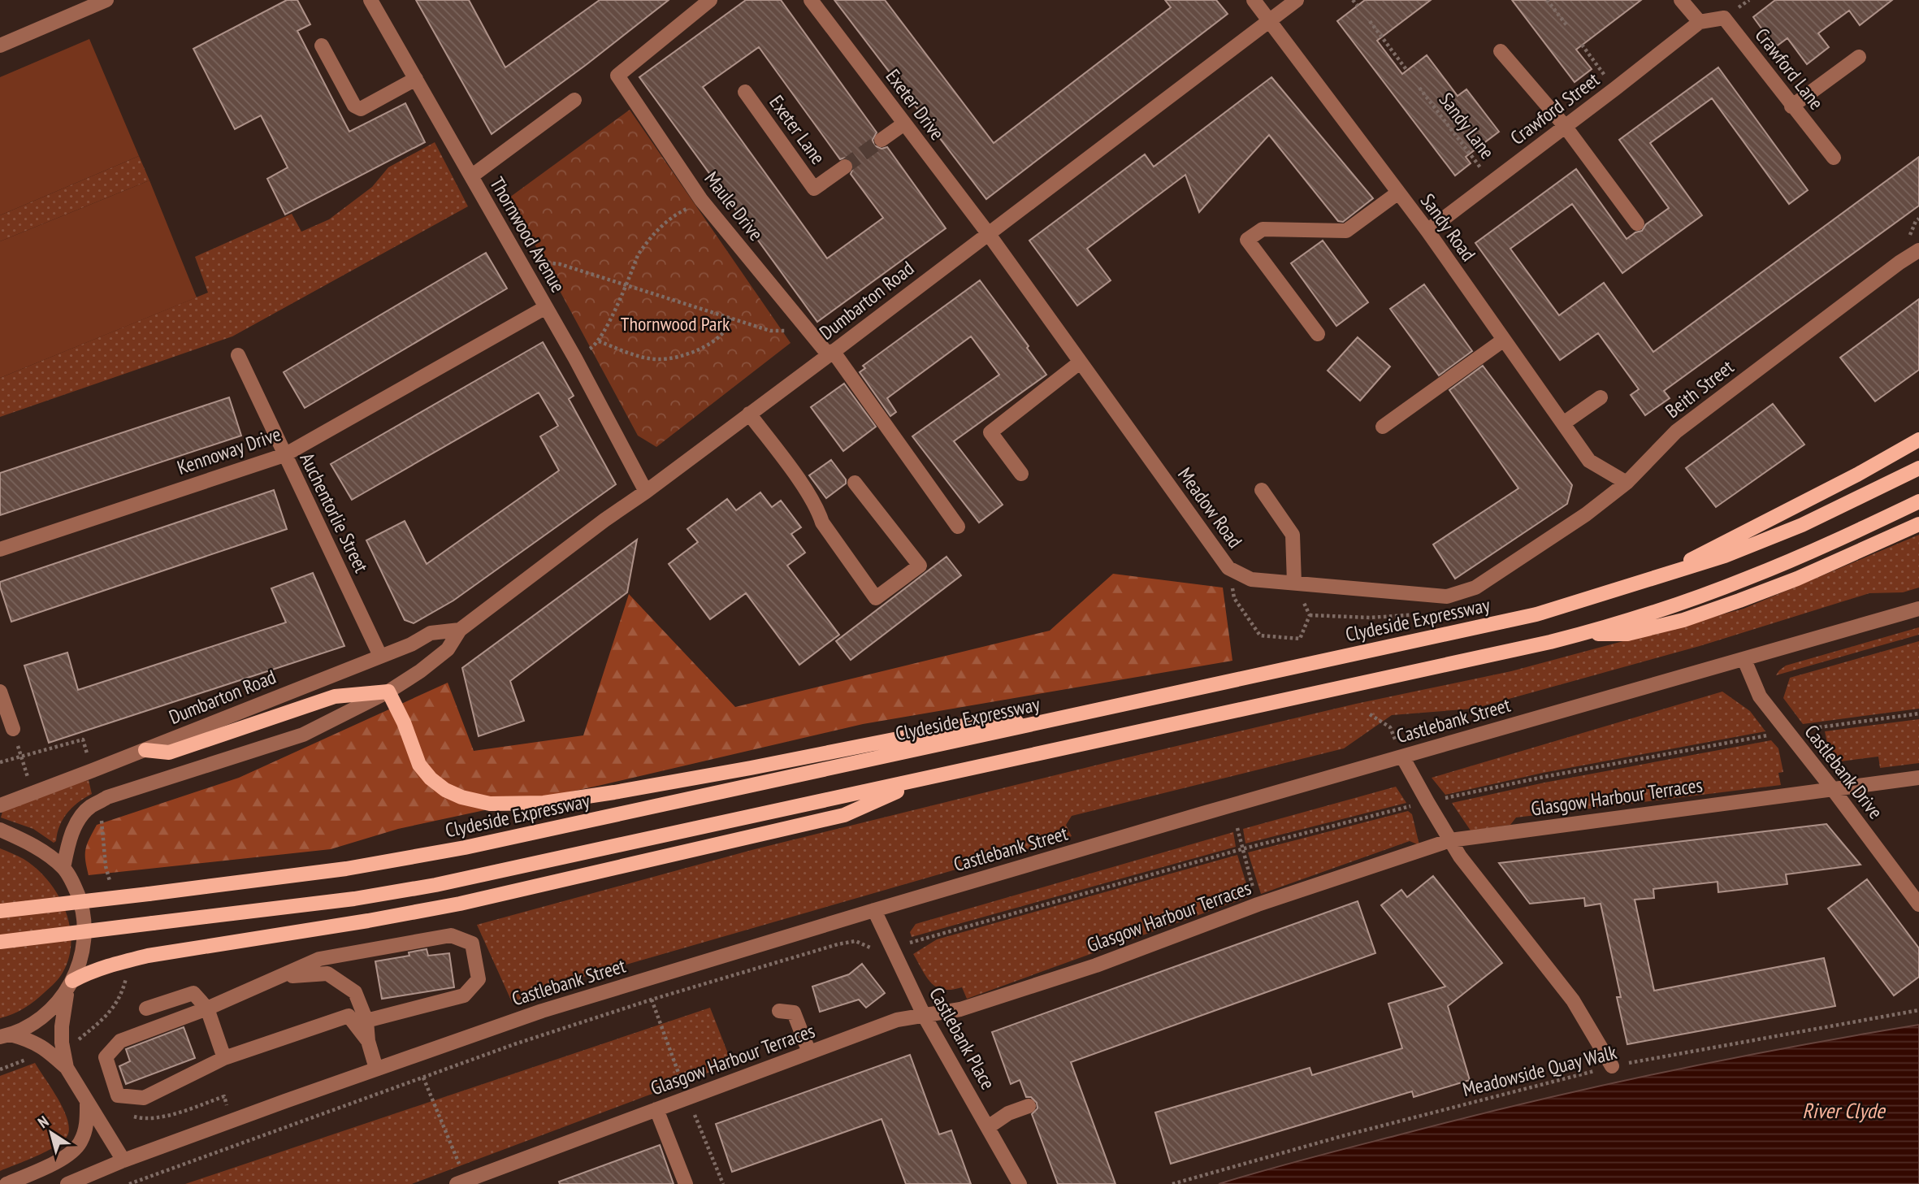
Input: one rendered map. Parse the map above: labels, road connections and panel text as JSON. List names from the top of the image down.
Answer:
{
  "streets": {
    "main road": ["Clydeside Expressway"],
    "street": [
      "Crawford Lane",
      "Exeter Drive",
      "Crawford Street",
      "Exeter Lane",
      "Maule Drive",
      "Sandy Road",
      "Thornwood Avenue",
      "Dumbarton Road",
      "Beith Street",
      "Kennoway Drive",
      "Meadow Road",
      "Auchentorlie Street",
      "Castlebank Street",
      "Castlebank Drive",
      "Glasgow Harbour Terraces",
      "Castlebank Place"
    ],
    "path": ["Sandy Lane", "Meadowside Quay Walk"]
  },
  "crossings": [
    ["Crawford Lane", "Crawford Street"],
    ["Exeter Drive", "Dumbarton Road"],
    ["Exeter Drive", "Meadow Road"],
    ["Crawford Street", "Sandy Lane"],
    ["Crawford Street", "Sandy Road"],
    ["Maule Drive", "Dumbarton Road"],
    ["Sandy Road", "Dumbarton Road"],
    ["Sandy Road", "Beith Street"],
    ["Thornwood Avenue", "Dumbarton Road"],
    ["Thornwood Avenue", "Kennoway Drive"],
    ["Dumbarton Road", "Meadow Road"],
    ["Dumbarton Road", "Auchentorlie Street"],
    ["Beith Street", "Meadow Road"],
    ["Kennoway Drive", "Auchentorlie Street"],
    ["Castlebank Street", "Castlebank Drive"],
    ["Castlebank Street", "Castlebank Place"],
    ["Castlebank Drive", "Glasgow Harbour Terraces"],
    ["Glasgow Harbour Terraces", "Castlebank Place"]
  ],
  "water": ["River Clyde"],
  "parks": ["Thornwood Park"],
  "north": "top left"
}
